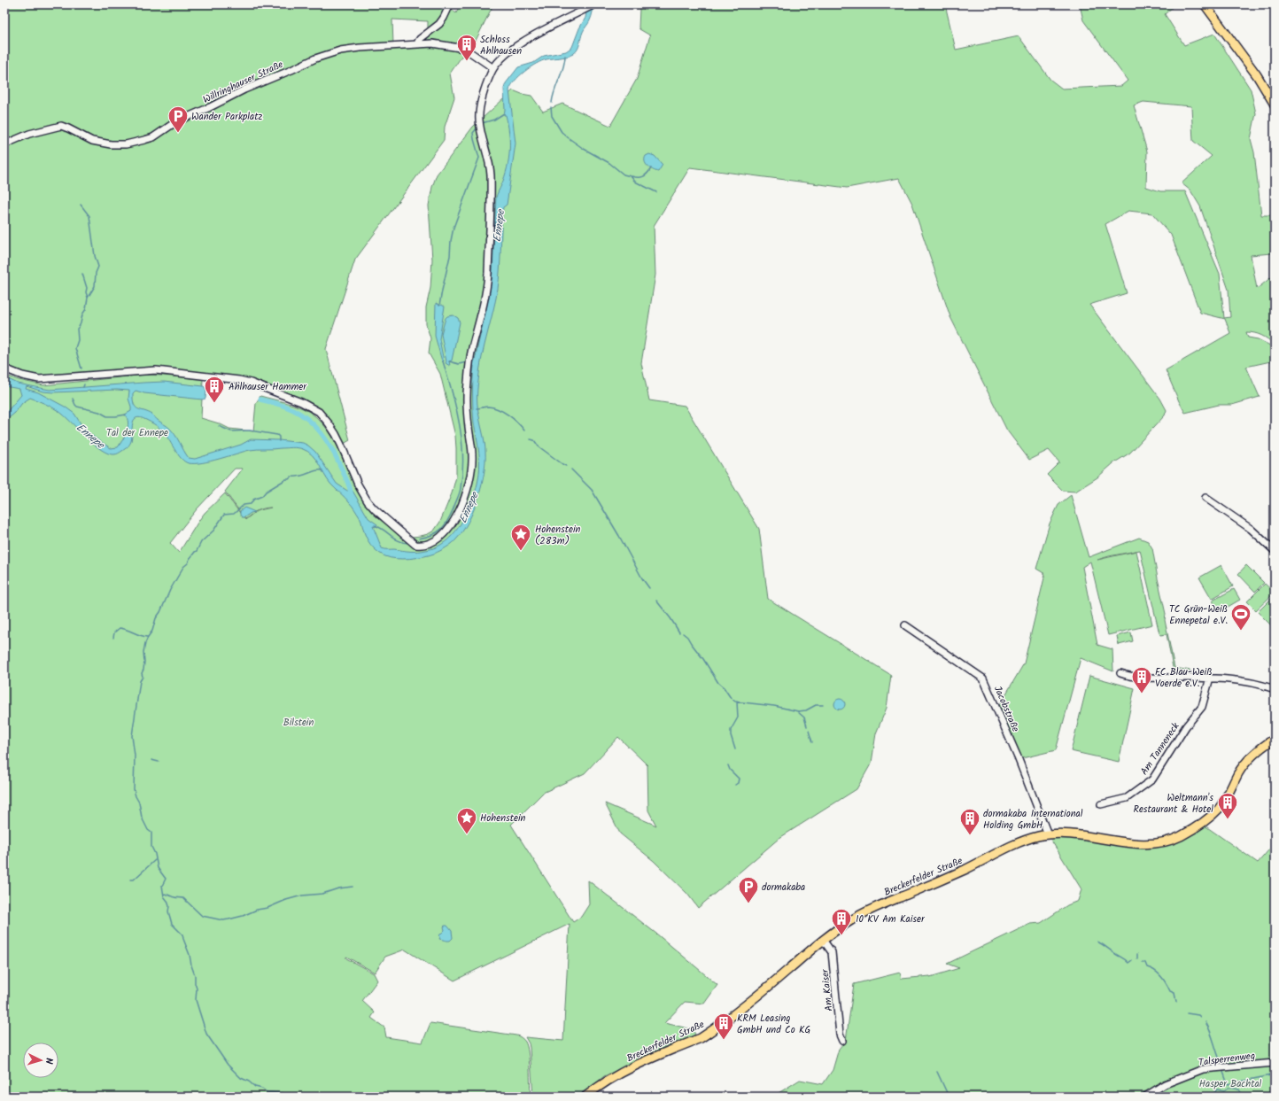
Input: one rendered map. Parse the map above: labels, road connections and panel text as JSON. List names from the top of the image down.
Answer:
{
  "streets": {
    "main road": ["Breckerfelder Straße"],
    "street": [
      "Willringhauser Straße",
      "Jacobstraße",
      "Am Tanneneck",
      "Am Kaiser",
      "Talsperrenweg"
    ]
  },
  "crossings": [
    ["Jacobstraße", "Breckerfelder Straße"],
    ["Breckerfelder Straße", "Am Kaiser"]
  ],
  "water": ["Ennepe"],
  "parks": ["Tal der Ennepe", "Bilstein", "Hasper Bachtal"],
  "places": {
    "building": [
      "Schloss Ahlhausen",
      "Ahlhauser Hammer",
      "FC Blau-Weiß Voerde e.V.",
      "Weltmann's Restaurant & Hotel",
      "dormakaba International Holding GmbH",
      "10 KV Am Kaiser",
      "KRM Leasing GmbH und Co KG"
    ],
    "parking": ["Wander Parkplatz", "dormakaba"],
    "place": ["Hohenstein (283m)", "Hohenstein"],
    "sports": ["TC Grün-Weiß Ennepetal e.V."]
  },
  "north": "right"
}
